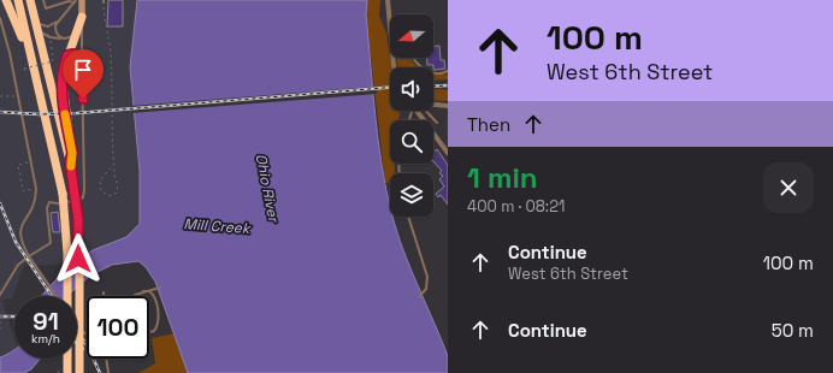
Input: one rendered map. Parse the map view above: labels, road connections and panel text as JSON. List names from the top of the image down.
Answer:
{
  "water": ["Ohio River", "Mill Creek"],
  "north": "left",
  "page": {
    "turn": ["100 m", "West 6th Street"],
    "then": "Then",
    "heading": ["1 min", "400 m · 08:21"],
    "list": [
      {
        "name": "Continue",
        "note": "West 6th Street",
        "value": "100 m"
      },
      {
        "name": "Continue",
        "value": "50 m"
      }
    ],
    "speed": "91 km/h",
    "limit": "100"
  }
}
